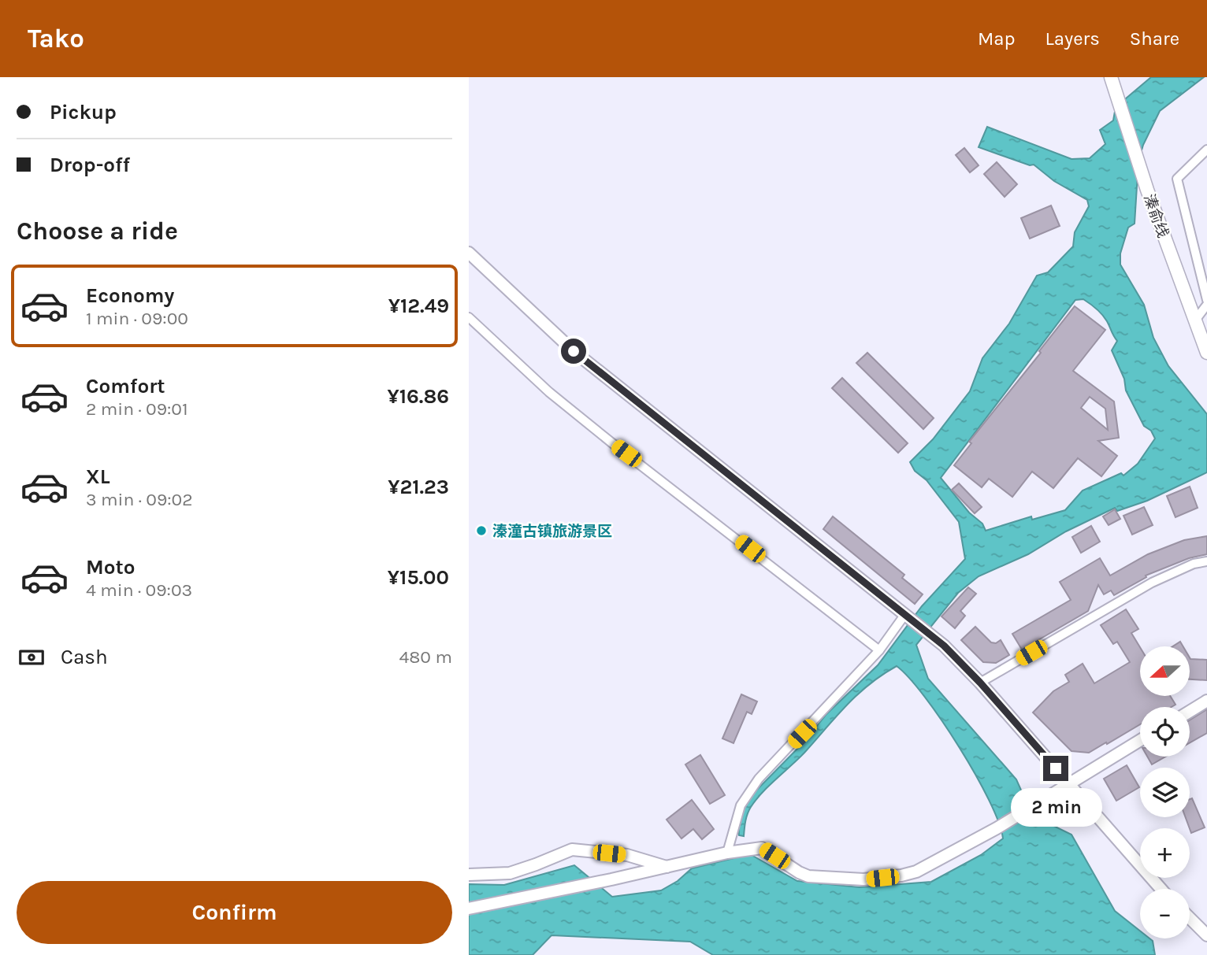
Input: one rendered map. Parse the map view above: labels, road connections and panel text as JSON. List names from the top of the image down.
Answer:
{
  "streets": {
    "main road": ["溱俞线"]
  },
  "places": ["溱潼古镇旅游景区"],
  "north": "left",
  "page": {
    "header": "Tako",
    "nav": ["Map", "Layers", "Share"],
    "banner": ["Pickup", "Drop-off"],
    "heading": "Choose a ride",
    "list": [
      {
        "name": "Economy",
        "note": "1 min · 09:00",
        "value": "¥12.49"
      },
      {
        "name": "Comfort",
        "note": "2 min · 09:01",
        "value": "¥16.86"
      },
      {
        "name": "XL",
        "note": "3 min · 09:02",
        "value": "¥21.23"
      },
      {
        "name": "Moto",
        "note": "4 min · 09:03",
        "value": "¥15.00"
      }
    ],
    "pay": ["Cash", "480 m"],
    "map_buttons": ["+", "−"],
    "bubble": "2 min",
    "buttons": "Confirm"
  }
}
